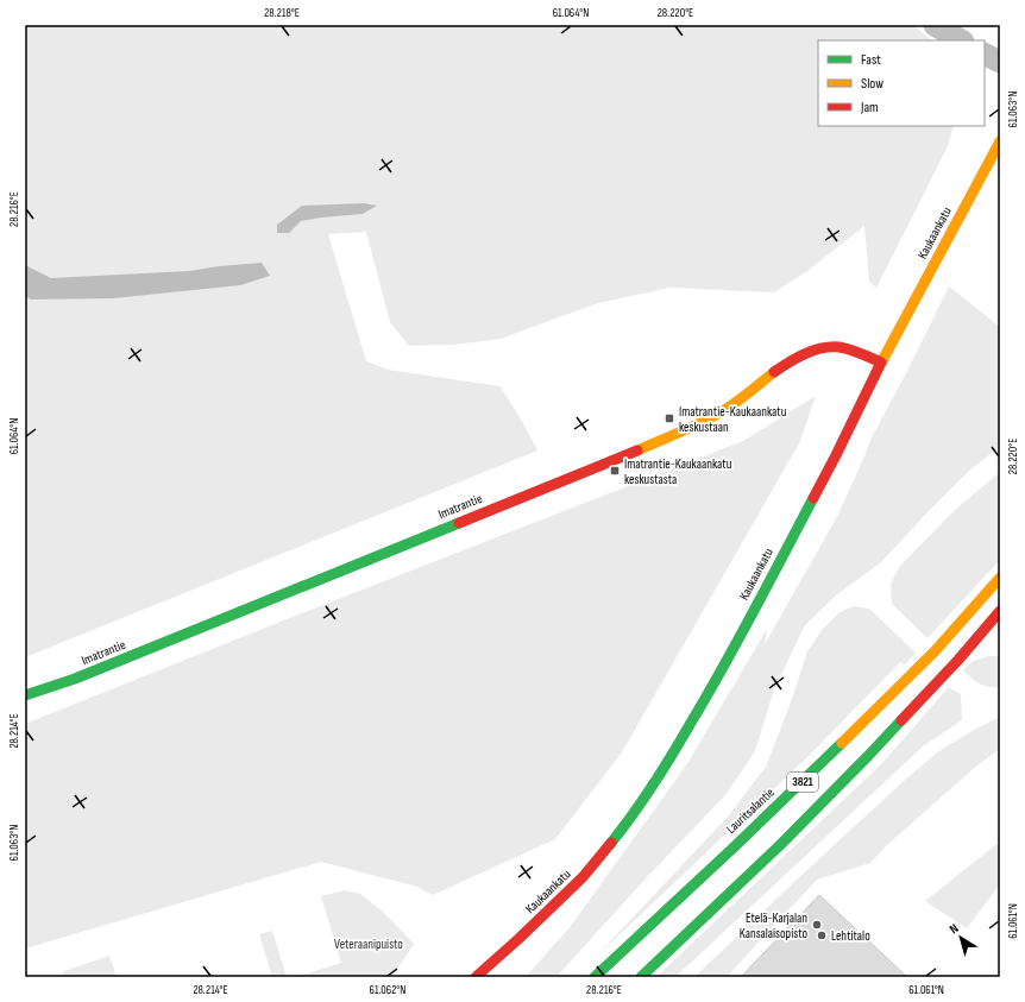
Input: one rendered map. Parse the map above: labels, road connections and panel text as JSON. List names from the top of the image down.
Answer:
{
  "streets": {
    "street": [
      "Kaukaankatu",
      "Imatrantie",
      "3821",
      "Lauritsalantie"
    ]
  },
  "crossings": [
    ["Kaukaankatu", "Imatrantie"]
  ],
  "parks": ["Veteraanipuisto"],
  "places": {
    "transit": ["Imatrantie-Kaukaankatu keskustaan", "Imatrantie-Kaukaankatu keskustasta"],
    "other": ["Etelä-Karjalan Kansalaisopisto", "Lehtitalo"]
  },
  "legend": ["Fast", "Slow", "Jam"],
  "north": "top left",
  "coordinates": [
    "28.218°E",
    "61.064°N",
    "28.220°E",
    "61.063°N",
    "28.216°E",
    "28.214°E",
    "61.061°N",
    "61.062°N"
  ]
}
